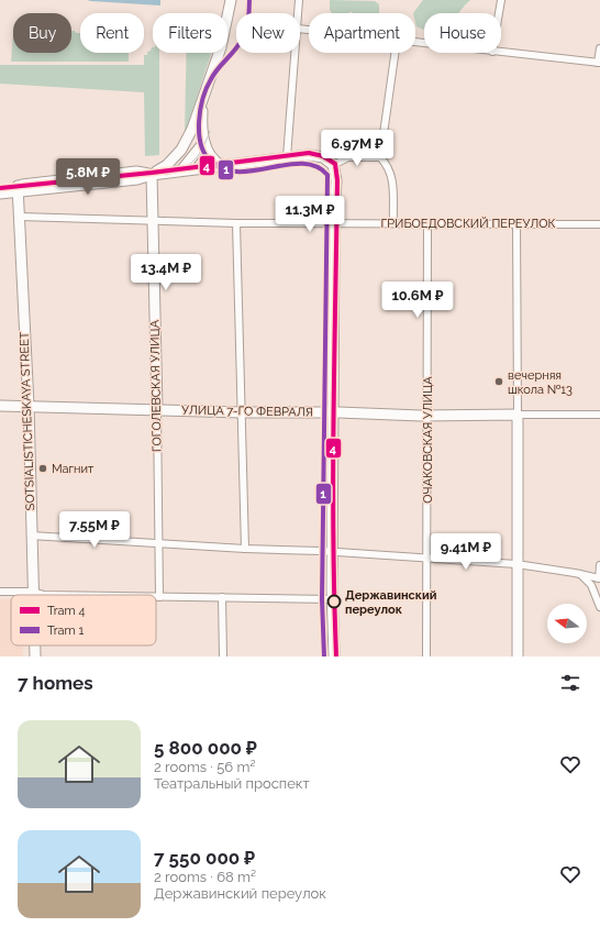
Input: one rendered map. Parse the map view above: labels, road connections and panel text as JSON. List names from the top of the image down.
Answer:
{
  "streets": {
    "street": [
      "ГРИБОЕДОВСКИЙ ПЕРЕУЛОК",
      "ГОГОЛЕВСКАЯ УЛИЦА",
      "УЛИЦА 7-ГО ФЕВРАЛЯ",
      "SOTSIALISTICHESKAYA STREET",
      "ОЧАКОВСКАЯ УЛИЦА"
    ]
  },
  "crossings": [
    ["ГРИБОЕДОВСКИЙ ПЕРЕУЛОК", "ГОГОЛЕВСКАЯ УЛИЦА"],
    ["ГРИБОЕДОВСКИЙ ПЕРЕУЛОК", "SOTSIALISTICHESKAYA STREET"],
    ["ГРИБОЕДОВСКИЙ ПЕРЕУЛОК", "ОЧАКОВСКАЯ УЛИЦА"],
    ["ГОГОЛЕВСКАЯ УЛИЦА", "УЛИЦА 7-ГО ФЕВРАЛЯ"],
    ["УЛИЦА 7-ГО ФЕВРАЛЯ", "SOTSIALISTICHESKAYA STREET"],
    ["УЛИЦА 7-ГО ФЕВРАЛЯ", "ОЧАКОВСКАЯ УЛИЦА"]
  ],
  "places": ["вечерняя школа №13", "Магнит", "Державинский переулок"],
  "lines": ["tram line 1", "tram line 4"],
  "legend": ["Tram 4", "Tram 1"],
  "north": "left",
  "page": {
    "chip": [
      "Buy",
      "Rent",
      "Filters",
      "New",
      "Apartment",
      "House"
    ],
    "price": [
      "6.97M ₽",
      "5.8M ₽",
      "11.3M ₽",
      "13.4M ₽",
      "10.6M ₽",
      "7.55M ₽",
      "9.41M ₽"
    ],
    "heading": "7 homes",
    "list": [
      {
        "name": "5 800 000 ₽",
        "note": "2 rooms · 56 m² · Театральный проспект"
      },
      {
        "name": "7 550 000 ₽",
        "note": "2 rooms · 68 m² · Державинский переулок"
      }
    ]
  }
}
